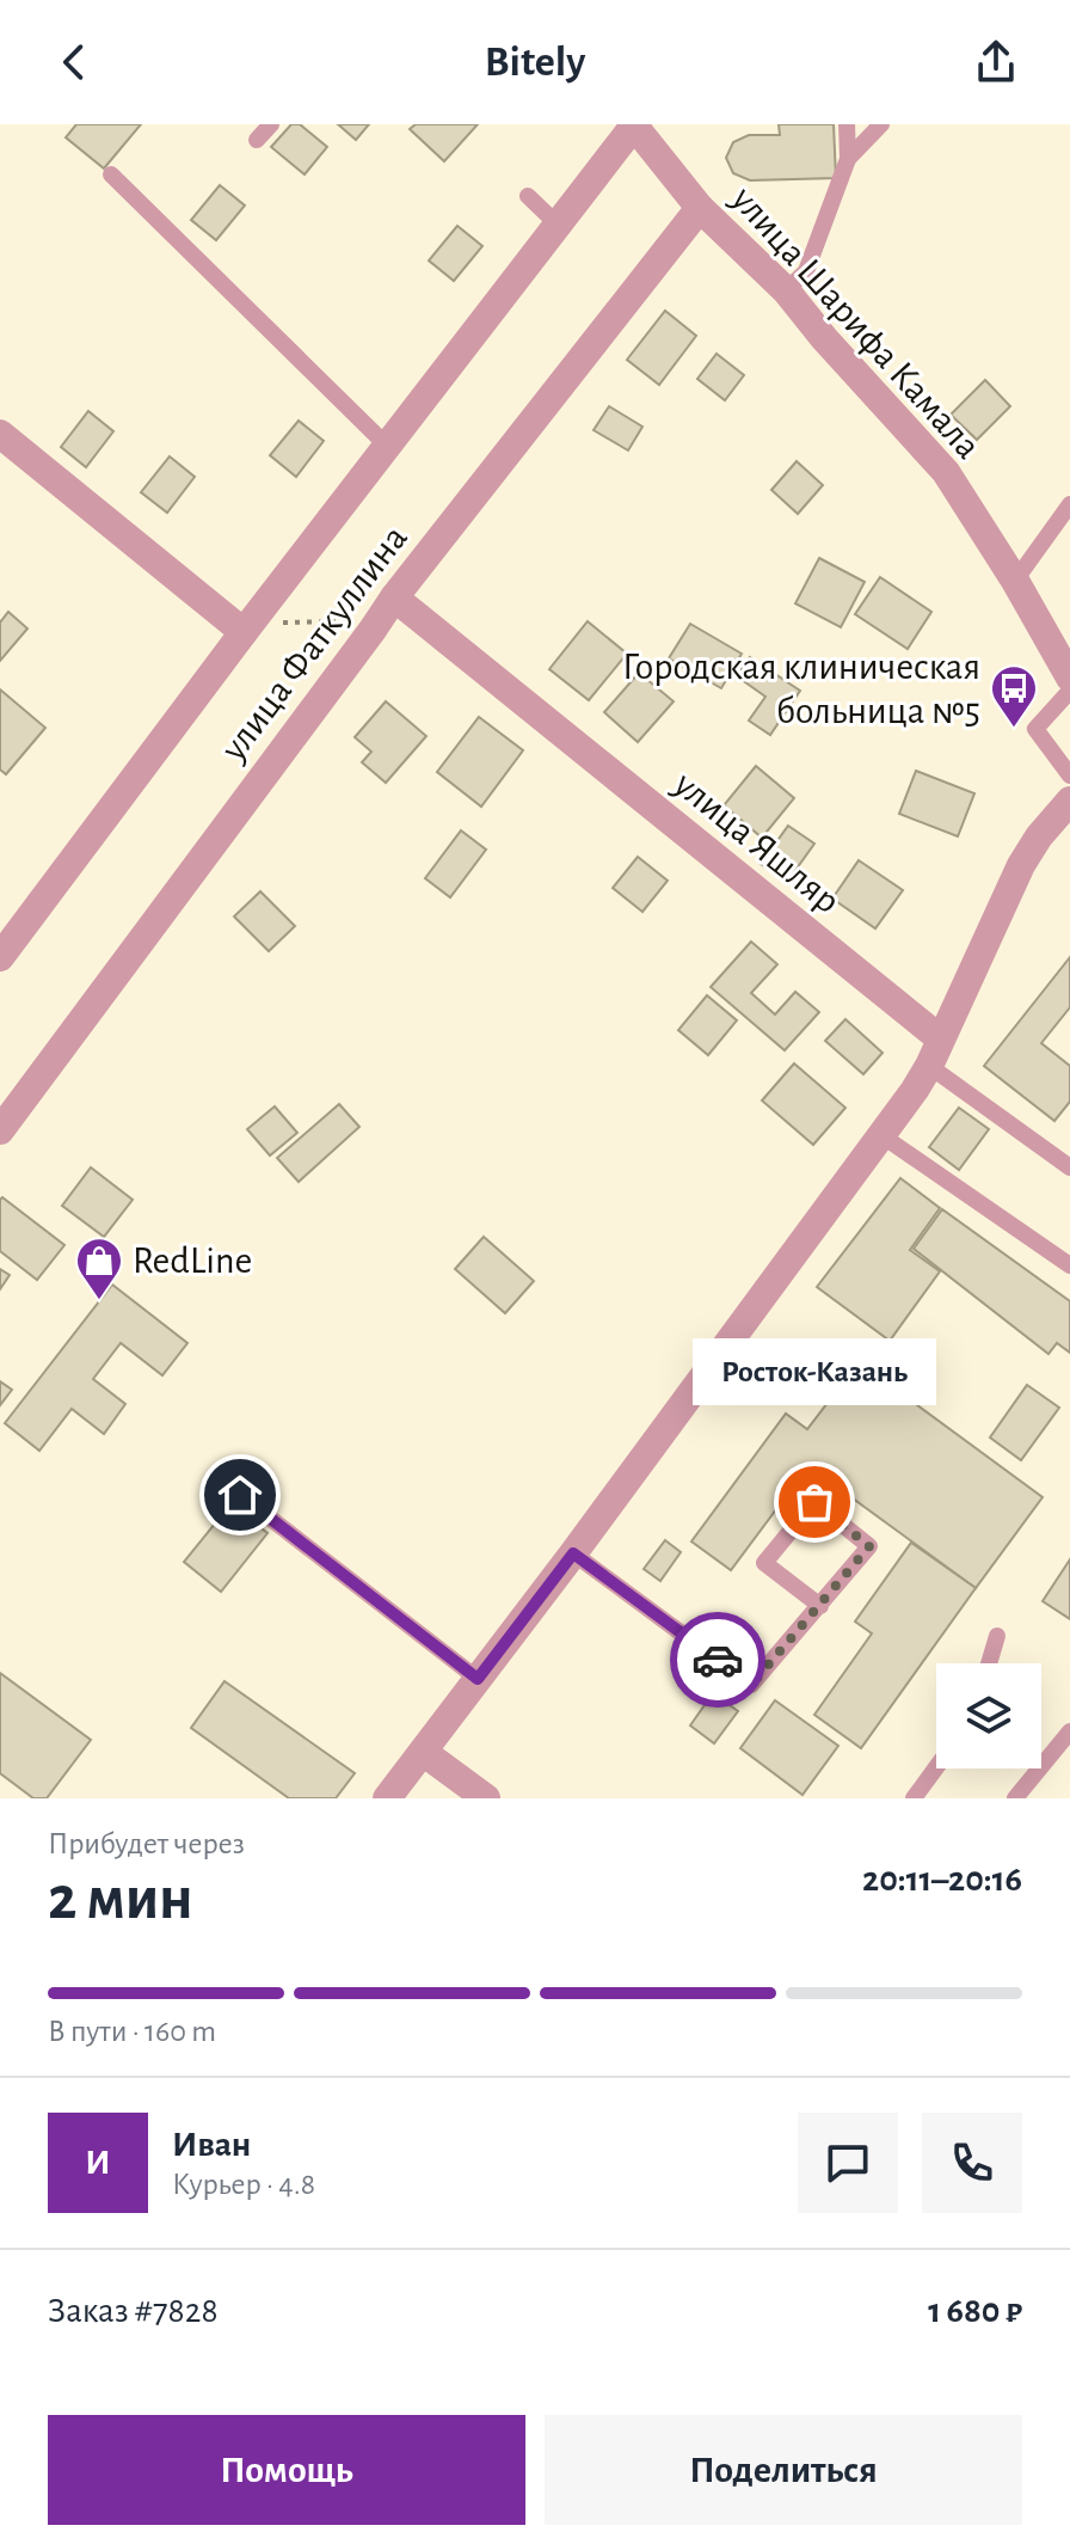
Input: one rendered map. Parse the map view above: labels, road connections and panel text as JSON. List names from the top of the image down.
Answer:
{
  "streets": {
    "street": ["улица Шарифа Камала", "улица Фаткуллина", "улица Яшляр"]
  },
  "crossings": [
    ["улица Шарифа Камала", "улица Фаткуллина"],
    ["улица Фаткуллина", "улица Яшляр"]
  ],
  "places": {
    "bus stop": ["Городская клиническая больница №5"],
    "shop": ["RedLine"],
    "other": ["Росток-Казань"]
  },
  "page": {
    "header": "Bitely",
    "bubble": "Росток-Казань",
    "heading": ["2 мин", "Прибудет через", "20:11–20:16"],
    "panel": [
      "Иван",
      "Курьер · 4.8",
      "Заказ #7828",
      "1 680 ₽"
    ],
    "bar": "В пути · 160 m",
    "round": "И",
    "buttons": ["Помощь", "Поделиться"]
  }
}
